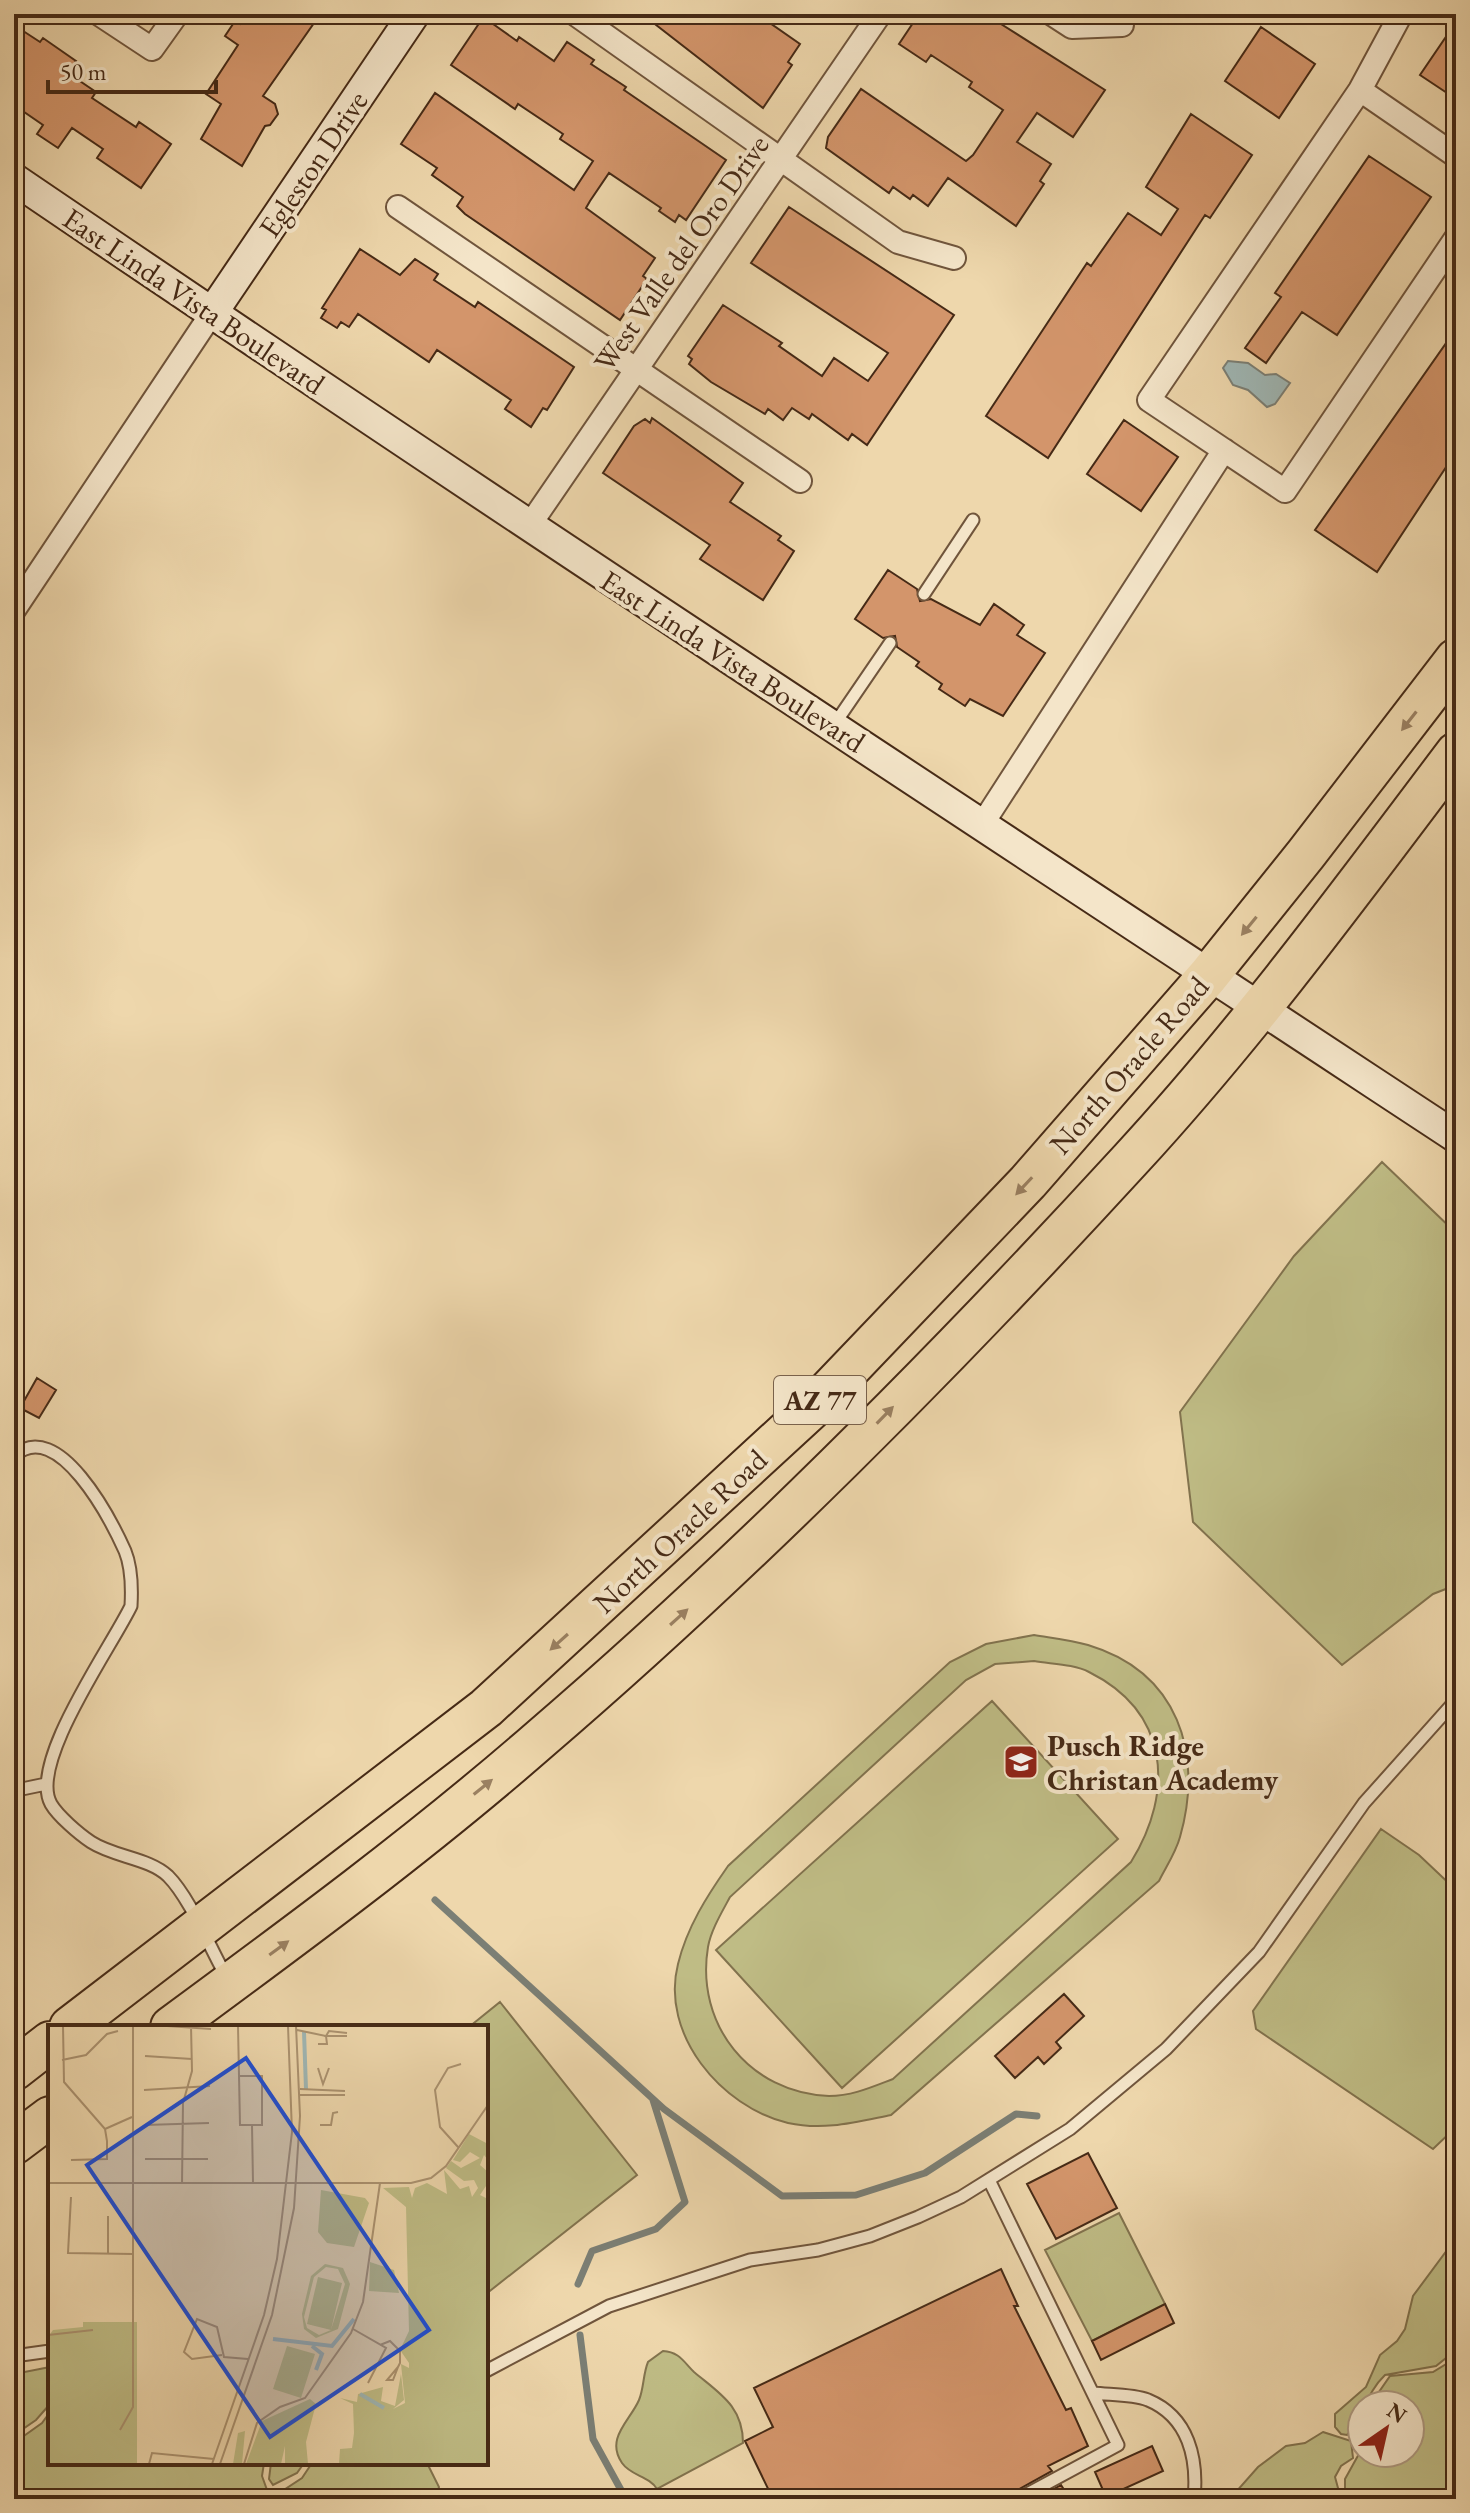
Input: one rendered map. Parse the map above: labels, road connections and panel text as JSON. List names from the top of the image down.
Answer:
{
  "streets": {
    "highway": ["North Oracle Road", "AZ 77"],
    "street": ["Egleston Drive", "West Valle del Oro Drive", "East Linda Vista Boulevard"]
  },
  "crossings": [
    ["Egleston Drive", "East Linda Vista Boulevard"],
    ["West Valle del Oro Drive", "East Linda Vista Boulevard"],
    ["East Linda Vista Boulevard", "North Oracle Road"]
  ],
  "places": {
    "school or university": ["Pusch Ridge Christan Academy"]
  },
  "scale_bar": "50 m",
  "north": "top right"
}
